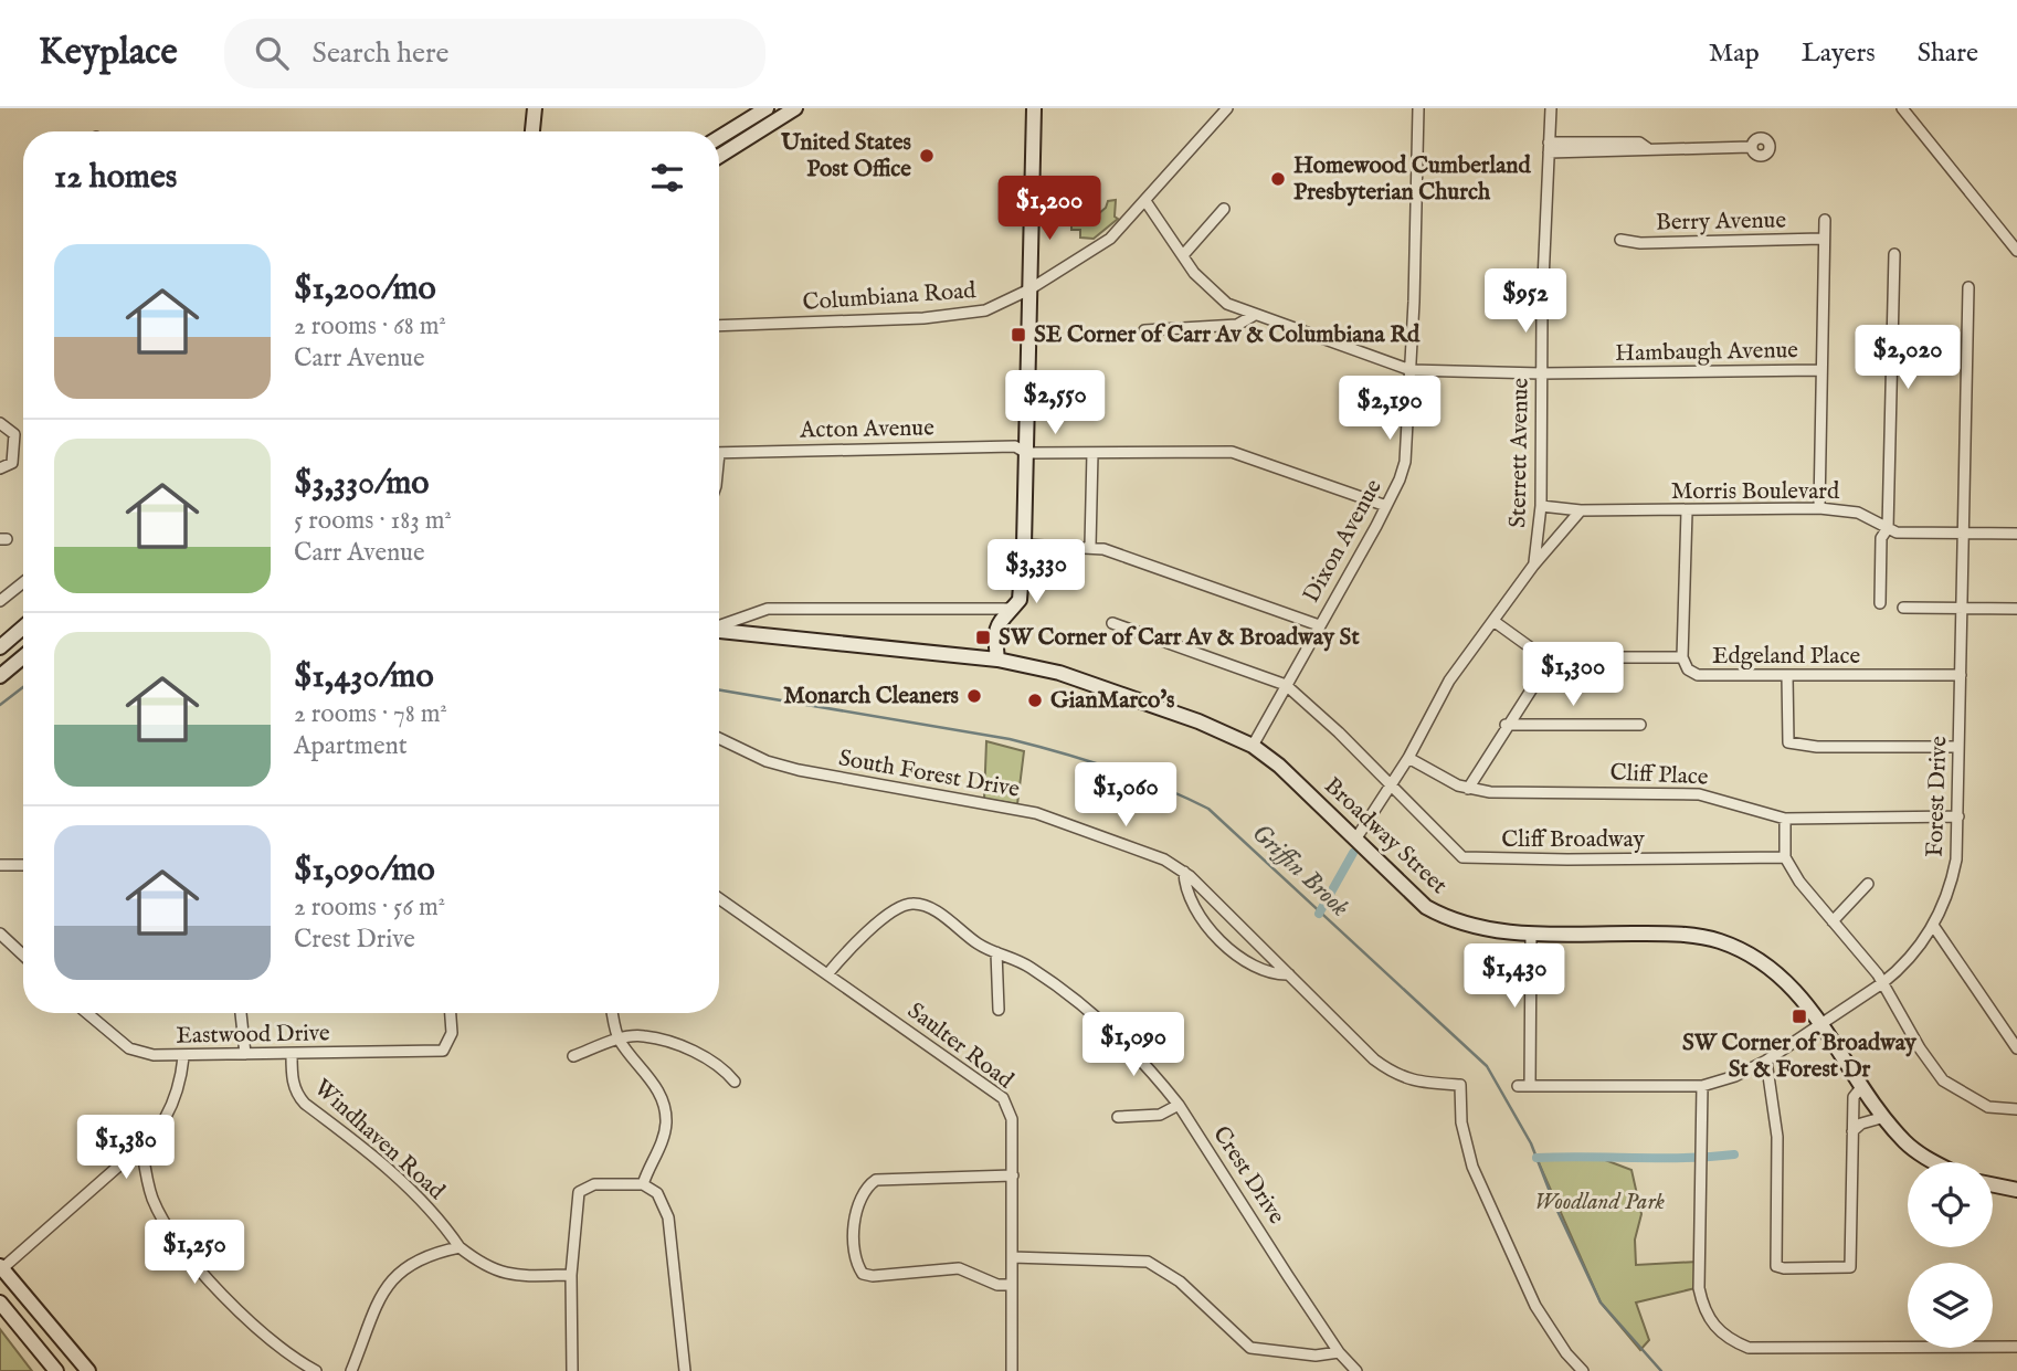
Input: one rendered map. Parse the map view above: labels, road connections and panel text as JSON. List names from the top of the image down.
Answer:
{
  "streets": {
    "street": [
      "Berry Avenue",
      "Columbiana Road",
      "Hambaugh Avenue",
      "Acton Avenue",
      "Sterrett Avenue",
      "Morris Boulevard",
      "Dixon Avenue",
      "Edgeland Place",
      "South Forest Drive",
      "Cliff Place",
      "Forest Drive",
      "Broadway Street",
      "Cliff Broadway",
      "Eastwood Drive",
      "Saulter Road",
      "Windhaven Road",
      "Crest Drive"
    ]
  },
  "crossings": [
    ["Columbiana Road", "Hambaugh Avenue"],
    ["Hambaugh Avenue", "Sterrett Avenue"],
    ["Hambaugh Avenue", "Dixon Avenue"],
    ["Acton Avenue", "Dixon Avenue"],
    ["Sterrett Avenue", "Morris Boulevard"],
    ["Morris Boulevard", "Forest Drive"],
    ["Dixon Avenue", "Broadway Street"],
    ["Dixon Avenue", "Cliff Broadway"],
    ["Edgeland Place", "Forest Drive"],
    ["Cliff Place", "Forest Drive"],
    ["Forest Drive", "Broadway Street"],
    ["Eastwood Drive", "Windhaven Road"],
    ["Saulter Road", "Crest Drive"]
  ],
  "water": ["Griffin Brook"],
  "parks": ["Woodland Park"],
  "places": {
    "other": [
      "United States Post Office",
      "Homewood Cumberland Presbyterian Church",
      "Monarch Cleaners",
      "GianMarco's"
    ],
    "transit": ["SE Corner of Carr Av & Columbiana Rd", "SW Corner of Carr Av & Broadway St", "SW Corner of Broadway St & Forest Dr"]
  },
  "page": {
    "header": "Keyplace",
    "search": "Search here",
    "nav": ["Map", "Layers", "Share"],
    "heading": "12 homes",
    "price": [
      "$1,200",
      "$952",
      "$2,020",
      "$2,550",
      "$2,190",
      "$3,330",
      "$1,300",
      "$1,060",
      "$1,430",
      "$1,090",
      "$1,380",
      "$1,250"
    ],
    "list": [
      {
        "name": "$1,200/mo",
        "note": "2 rooms · 68 m² · Carr Avenue"
      },
      {
        "name": "$3,330/mo",
        "note": "5 rooms · 183 m² · Carr Avenue"
      },
      {
        "name": "$1,430/mo",
        "note": "2 rooms · 78 m² · Apartment"
      },
      {
        "name": "$1,090/mo",
        "note": "2 rooms · 56 m² · Crest Drive"
      }
    ]
  }
}
